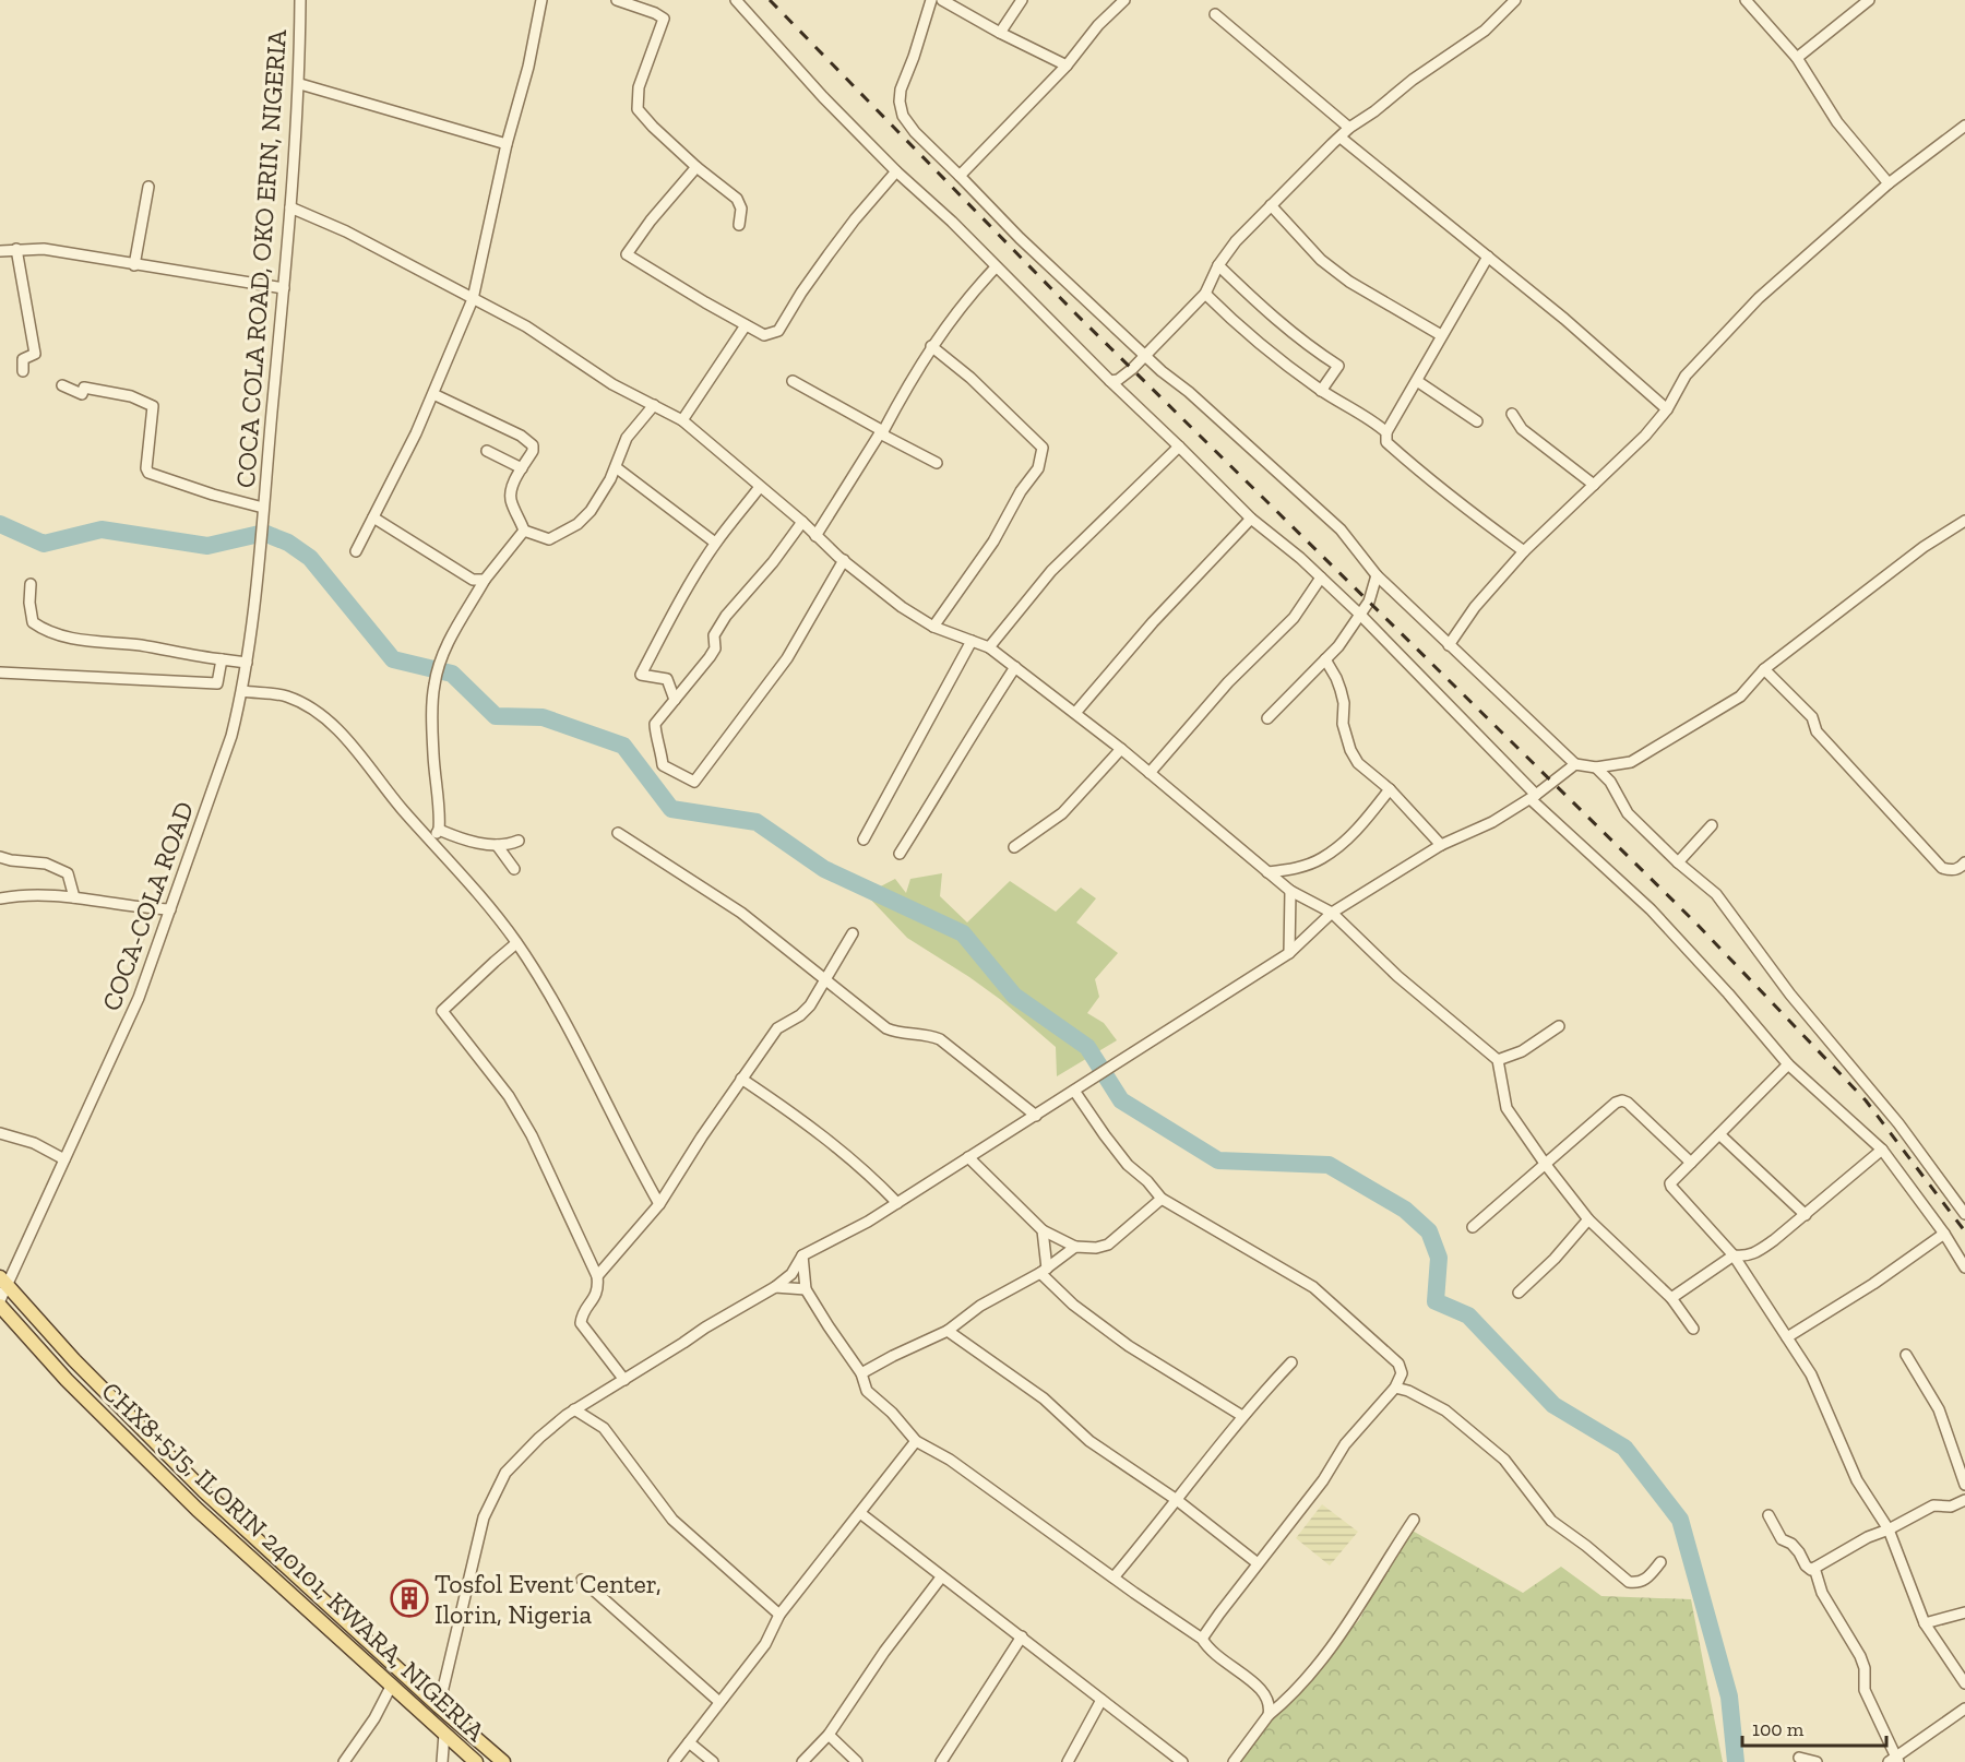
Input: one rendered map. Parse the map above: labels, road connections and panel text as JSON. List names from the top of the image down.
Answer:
{
  "streets": {
    "main road": ["CHX8+5J5, ILORIN 240101, KWARA, NIGERIA"],
    "street": ["COCA COLA ROAD, OKO ERIN, NIGERIA", "COCA-COLA ROAD"]
  },
  "crossings": [
    ["COCA COLA ROAD, OKO ERIN, NIGERIA", "COCA-COLA ROAD"],
    ["COCA-COLA ROAD", "CHX8+5J5, ILORIN 240101, KWARA, NIGERIA"]
  ],
  "places": {
    "building": ["Tosfol Event Center, Ilorin, Nigeria"]
  },
  "scale_bar": "100 m"
}
